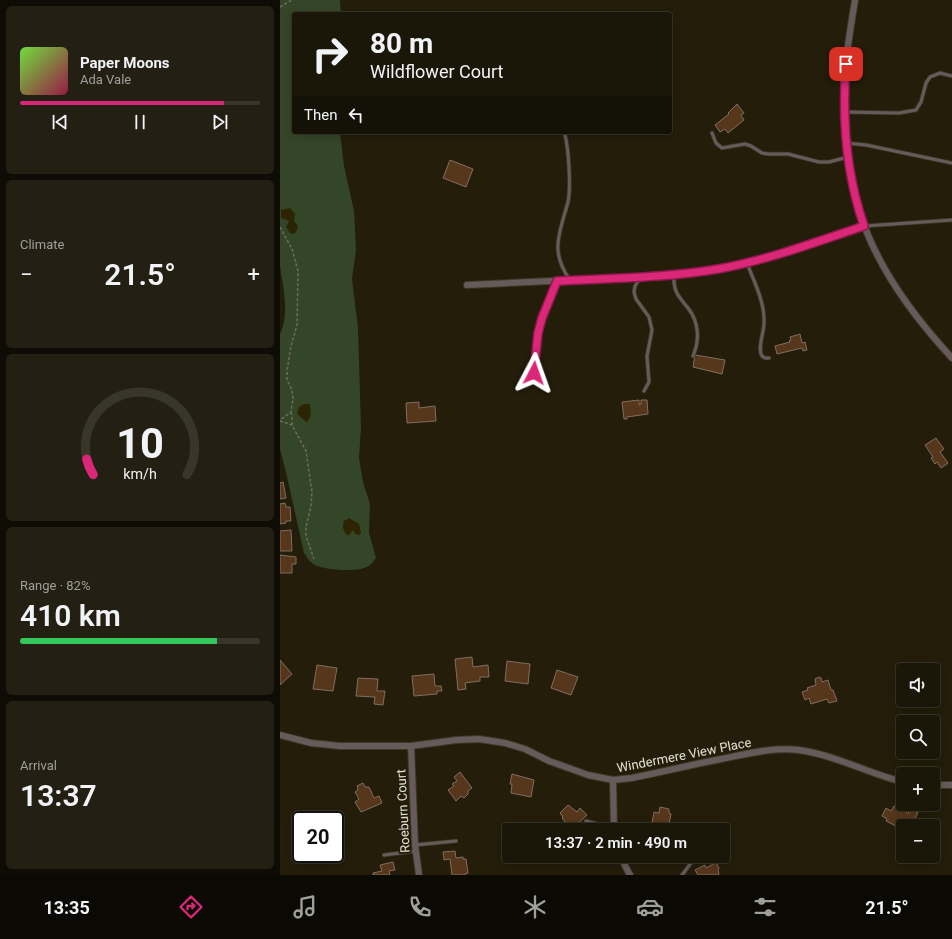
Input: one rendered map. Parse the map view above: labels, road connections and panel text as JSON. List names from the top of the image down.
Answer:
{
  "streets": {
    "street": ["Windermere View Place", "Roeburn Court"]
  },
  "crossings": [
    ["Windermere View Place", "Roeburn Court"]
  ],
  "page": {
    "turn": ["80 m", "Wildflower Court"],
    "song": ["Paper Moons", "Ada Vale"],
    "then": "Then",
    "tile": [
      "Climate",
      ["Range · 82%", "410 km"],
      ["Arrival", "13:37"]
    ],
    "heat": ["−", "21.5°", "+"],
    "map_buttons": ["+", "−"],
    "limit": "20",
    "trip": "13:37 · 2 min · 490 m",
    "tabs": ["13:35", "21.5°"],
    "gauge": ["10", "km/h"]
  }
}
